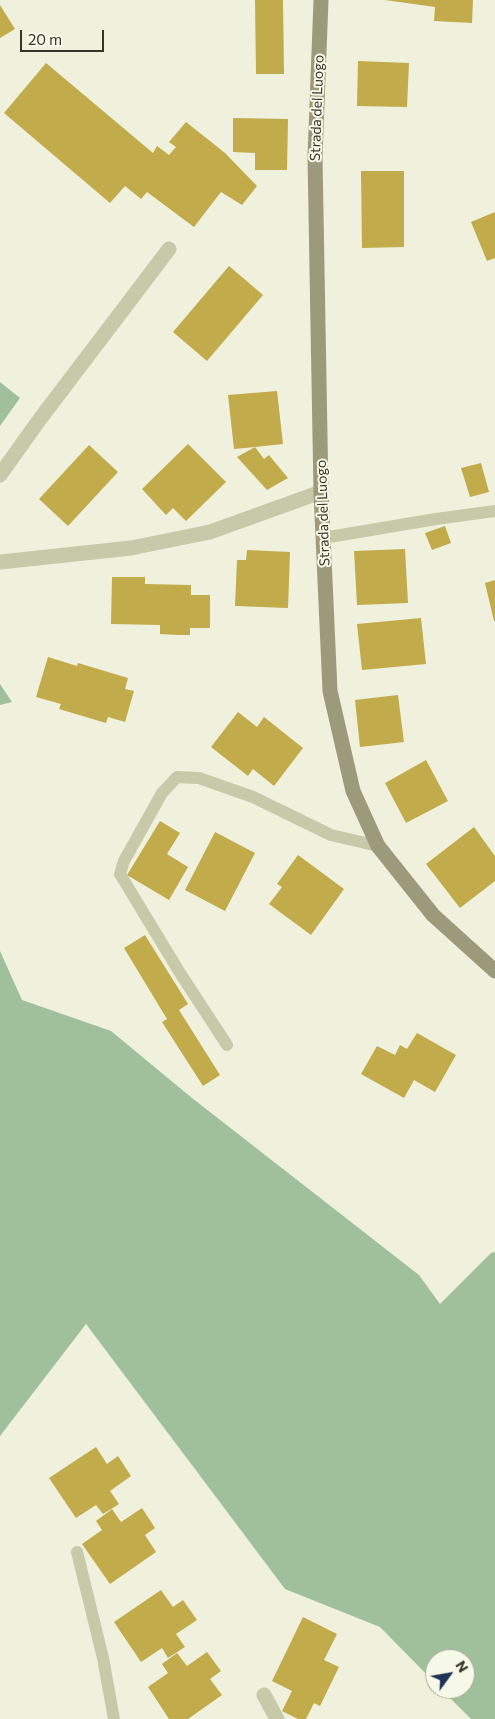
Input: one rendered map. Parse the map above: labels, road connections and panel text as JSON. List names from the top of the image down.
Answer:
{
  "streets": {
    "street": ["Strada del Luogo"]
  },
  "scale_bar": "20 m",
  "north": "top right"
}
